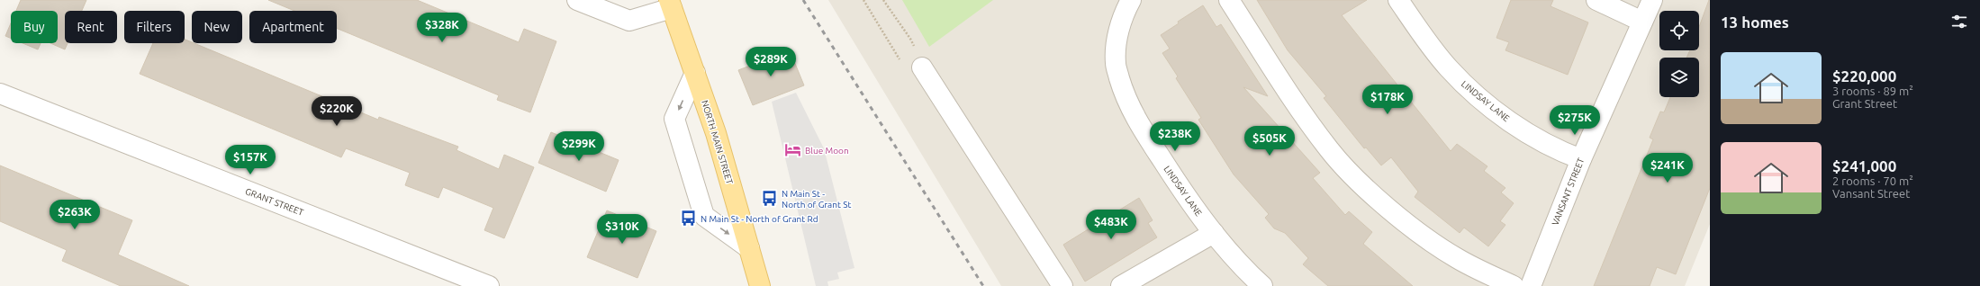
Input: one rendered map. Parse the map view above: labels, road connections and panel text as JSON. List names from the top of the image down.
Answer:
{
  "streets": {
    "main road": ["NORTH MAIN STREET"],
    "street": ["LINDSAY LANE", "VANSANT STREET", "GRANT STREET"]
  },
  "crossings": [
    ["LINDSAY LANE", "VANSANT STREET"]
  ],
  "places": {
    "hotel": ["Blue Moon"],
    "bus stop": ["N Main St - North of Grant St", "N Main St - North of Grant Rd"]
  },
  "page": {
    "heading": "13 homes",
    "chip": [
      "Buy",
      "Rent",
      "Filters",
      "New",
      "Apartment"
    ],
    "price": [
      "$328K",
      "$289K",
      "$178K",
      "$220K",
      "$275K",
      "$238K",
      "$505K",
      "$299K",
      "$157K",
      "$241K",
      "$263K",
      "$483K",
      "$310K"
    ],
    "list": [
      {
        "name": "$220,000",
        "note": "3 rooms · 89 m² · Grant Street"
      },
      {
        "name": "$241,000",
        "note": "2 rooms · 70 m² · Vansant Street"
      }
    ]
  }
}
